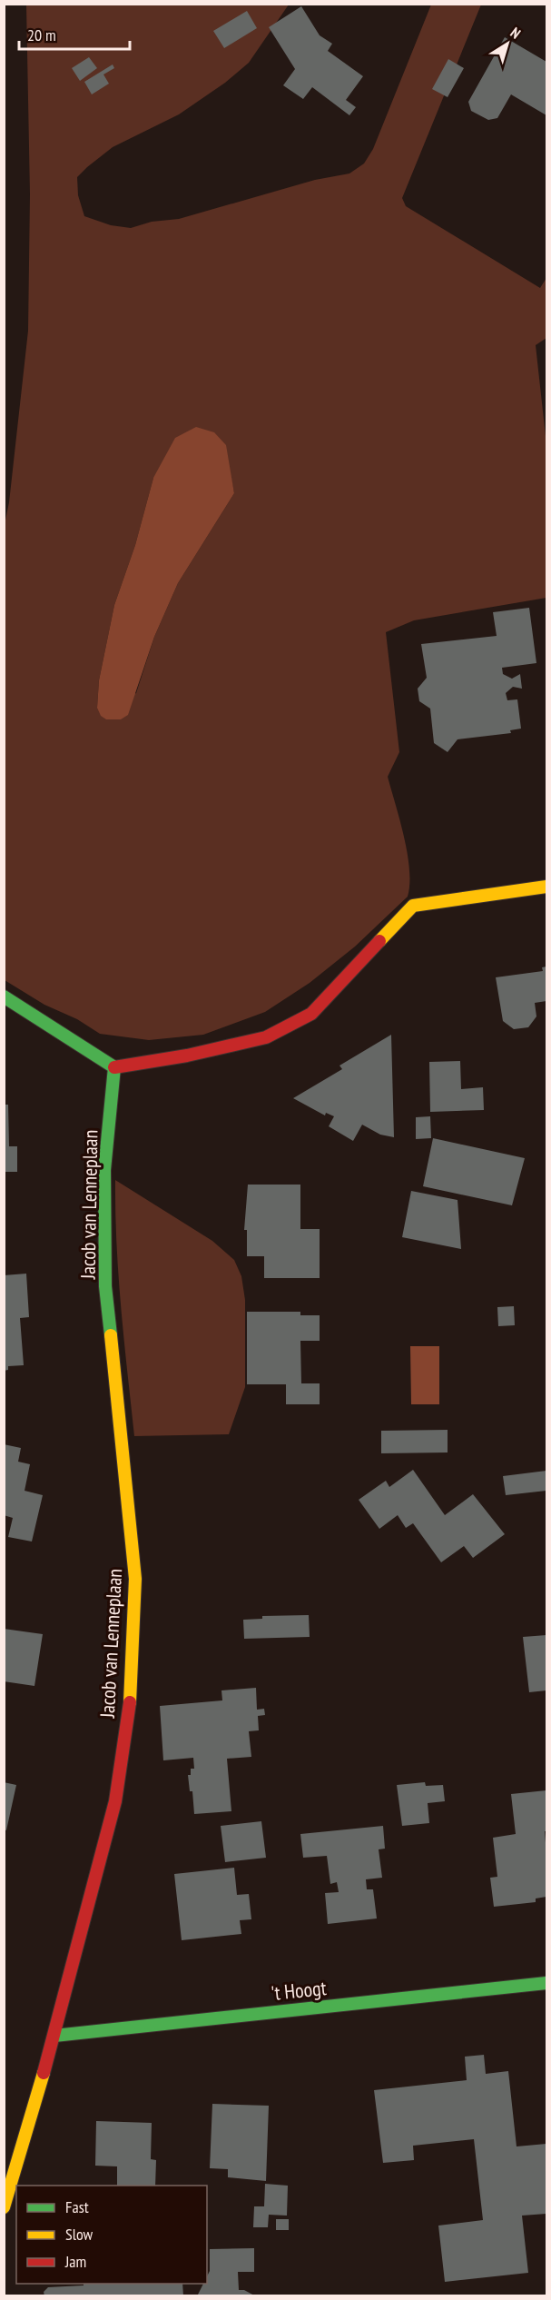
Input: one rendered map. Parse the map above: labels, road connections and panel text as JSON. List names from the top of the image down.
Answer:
{
  "streets": {
    "street": ["Jacob van Lenneplaan", "'t Hoogt"]
  },
  "crossings": [
    ["Jacob van Lenneplaan", "'t Hoogt"]
  ],
  "legend": ["Fast", "Slow", "Jam"],
  "scale_bar": "20 m",
  "north": "top right"
}
